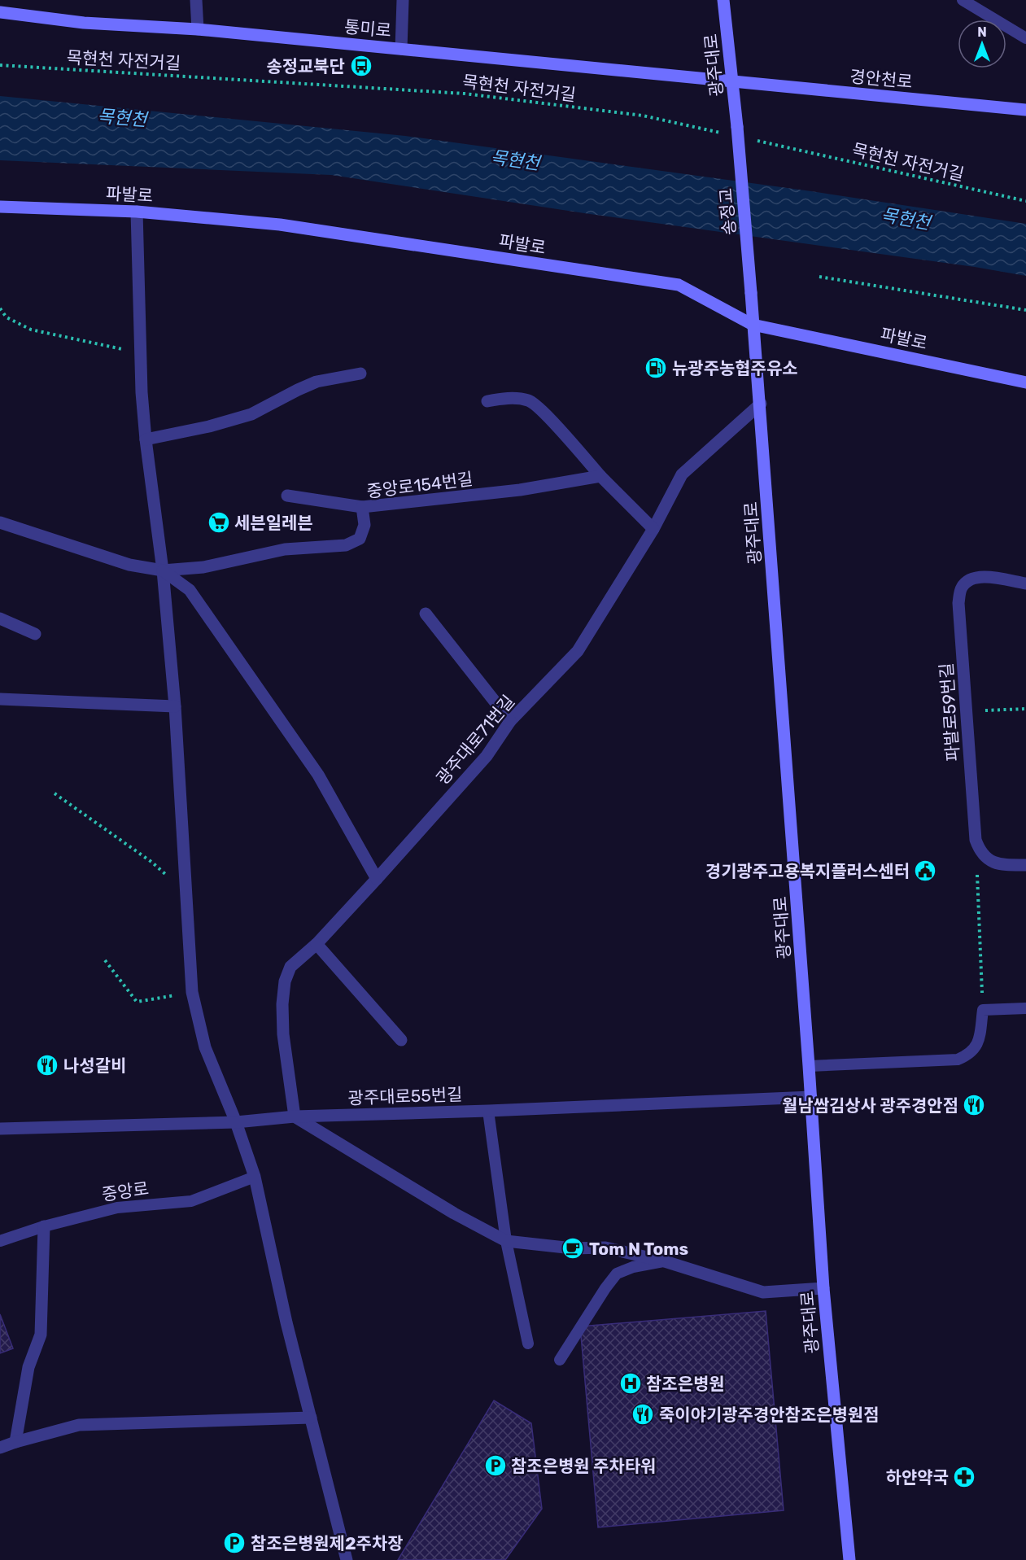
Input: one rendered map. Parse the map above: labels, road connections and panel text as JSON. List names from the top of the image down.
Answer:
{
  "streets": {
    "street": [
      "통미로",
      "광주대로",
      "경안천로",
      "파발로",
      "송정교",
      "중앙로154번길",
      "파발로59번길",
      "광주대로71번길",
      "광주대로55번길"
    ],
    "lane": ["중앙로"],
    "path": ["목현천 자전거길"]
  },
  "crossings": [
    ["통미로", "광주대로"],
    ["통미로", "경안천로"],
    ["목현천 자전거길", "광주대로"],
    ["목현천 자전거길", "송정교"],
    ["광주대로", "경안천로"],
    ["광주대로", "파발로"],
    ["광주대로", "송정교"],
    ["광주대로", "광주대로71번길"],
    ["광주대로", "광주대로55번길"],
    ["광주대로71번길", "광주대로55번길"]
  ],
  "water": ["목현천"],
  "places": {
    "bus stop": ["송정교북단"],
    "fuel station": ["뉴광주농협주유소"],
    "supermarket": ["세븐일레븐"],
    "public building": ["경기광주고용복지플러스센터"],
    "restaurant": ["나성갈비", "월남쌈김상사 광주경안점", "죽이야기광주경안참조은병원점"],
    "cafe": ["Tom N Toms"],
    "hospital": ["참조은병원"],
    "parking": ["참조은병원 주차타워", "참조은병원제2주차장"],
    "pharmacy": ["하얀약국"]
  },
  "north": "top"
}
